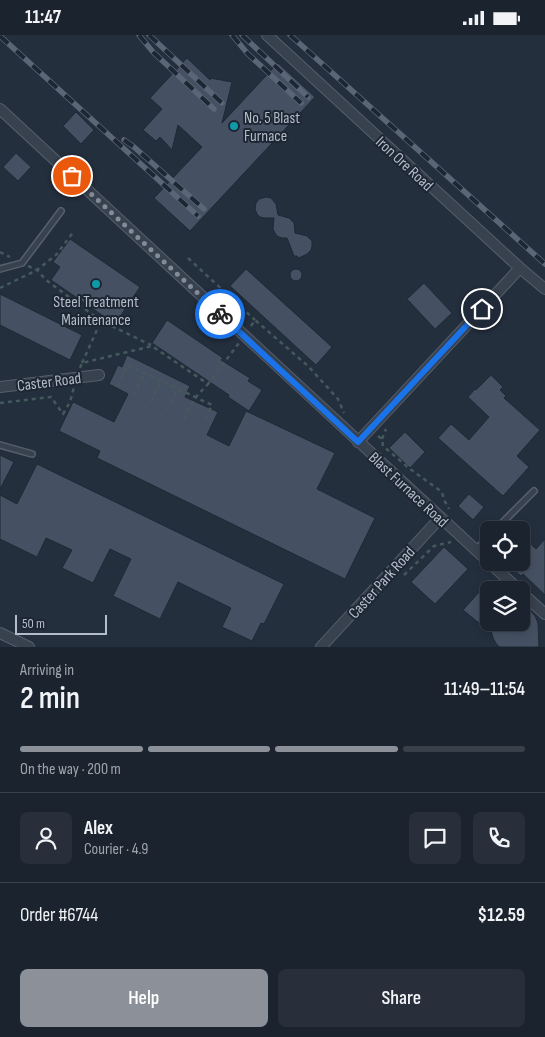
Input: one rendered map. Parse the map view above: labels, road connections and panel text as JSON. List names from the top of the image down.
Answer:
{
  "streets": {
    "street": [
      "Iron Ore Road",
      "Caster Road",
      "Blast Furnace Road",
      "Caster Park Road"
    ]
  },
  "crossings": [
    ["Blast Furnace Road", "Caster Park Road"]
  ],
  "places": ["No. 5 Blast Furnace", "Steel Treatment Maintenance"],
  "scale_bar": "50 m",
  "page": {
    "status": "11:47",
    "scale": "50 m",
    "heading": ["2 min", "Arriving in", "11:49–11:54"],
    "panel": [
      "Alex",
      "Courier · 4.9",
      "Order #6744",
      "$12.59"
    ],
    "bar": "On the way · 200 m",
    "buttons": ["Help", "Share"]
  }
}
